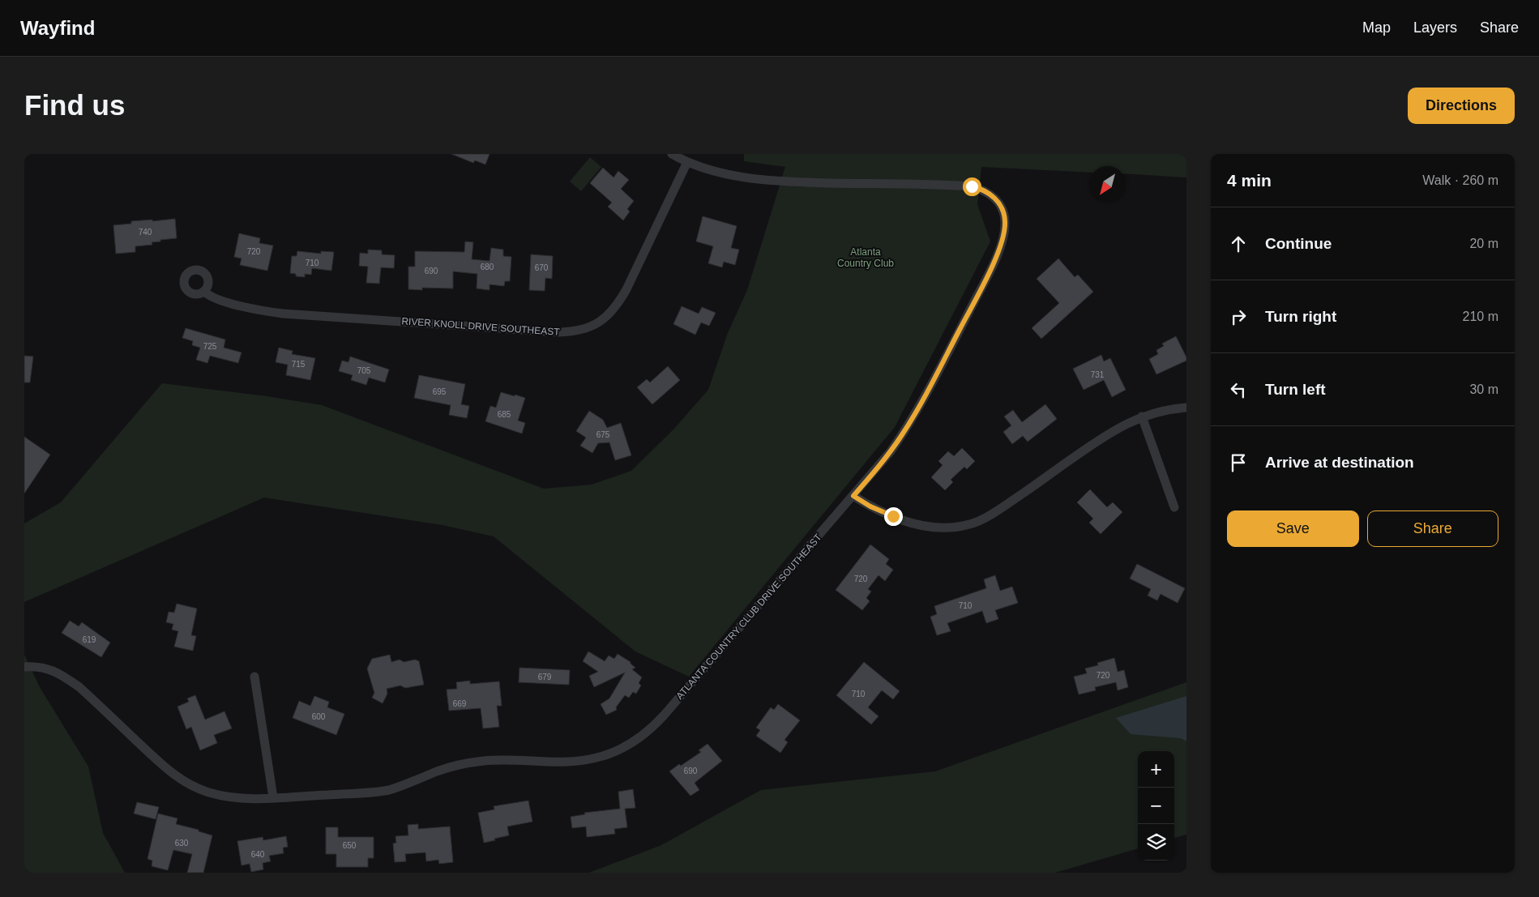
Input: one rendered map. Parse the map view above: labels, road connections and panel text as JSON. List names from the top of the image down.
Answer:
{
  "streets": {
    "street": ["RIVER KNOLL DRIVE SOUTHEAST", "ATLANTA COUNTRY CLUB DRIVE SOUTHEAST"]
  },
  "crossings": [
    ["RIVER KNOLL DRIVE SOUTHEAST", "ATLANTA COUNTRY CLUB DRIVE SOUTHEAST"]
  ],
  "parks": ["Atlanta Country Club"],
  "house_numbers": [
    "740",
    "720",
    "710",
    "680",
    "670",
    "690",
    "725",
    "715",
    "705",
    "731",
    "695",
    "685",
    "675",
    "720",
    "710",
    "619",
    "720",
    "679",
    "710",
    "669",
    "600",
    "690",
    "630",
    "650",
    "640"
  ],
  "north": "bottom left",
  "page": {
    "header": "Wayfind",
    "nav": ["Map", "Layers", "Share"],
    "buttons": [
      "Directions",
      ["Save", "Share"]
    ],
    "title": "Find us",
    "heading": ["4 min", "Walk · 260 m"],
    "list": [
      ["Continue", "20 m"],
      ["Turn right", "210 m"],
      ["Turn left", "30 m"],
      "Arrive at destination"
    ],
    "map_buttons": ["+", "−"]
  }
}
